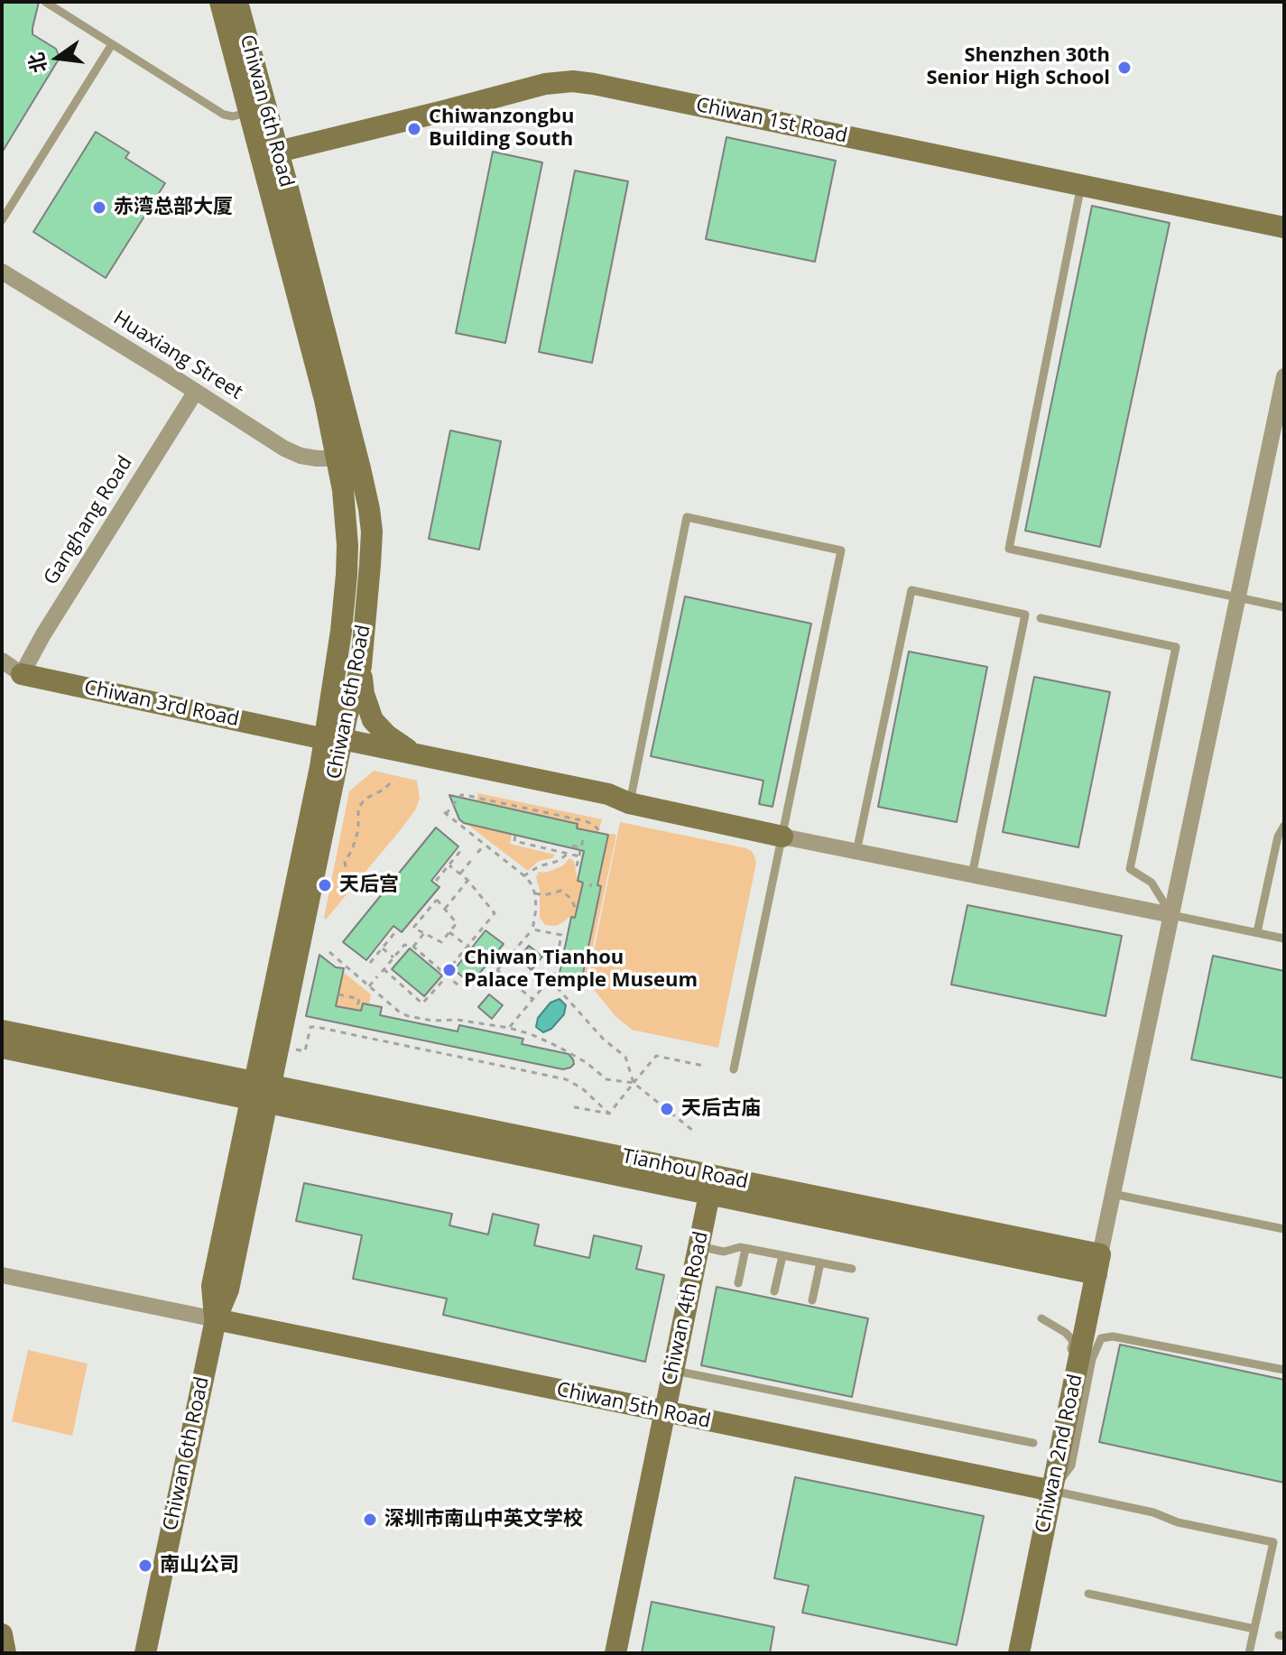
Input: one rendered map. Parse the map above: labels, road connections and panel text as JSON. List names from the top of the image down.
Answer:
{
  "streets": {
    "street": [
      "Chiwan 6th Road",
      "Chiwan 1st Road",
      "Huaxiang Street",
      "Ganghang Road",
      "Chiwan 3rd Road",
      "Tianhou Road",
      "Chiwan 4th Road",
      "Chiwan 5th Road",
      "Chiwan 2nd Road"
    ]
  },
  "crossings": [
    ["Chiwan 6th Road", "Chiwan 1st Road"],
    ["Chiwan 6th Road", "Huaxiang Street"],
    ["Chiwan 6th Road", "Chiwan 3rd Road"],
    ["Chiwan 6th Road", "Tianhou Road"],
    ["Chiwan 6th Road", "Chiwan 5th Road"],
    ["Huaxiang Street", "Ganghang Road"],
    ["Ganghang Road", "Chiwan 3rd Road"],
    ["Tianhou Road", "Chiwan 4th Road"],
    ["Tianhou Road", "Chiwan 2nd Road"],
    ["Chiwan 4th Road", "Chiwan 5th Road"],
    ["Chiwan 5th Road", "Chiwan 2nd Road"]
  ],
  "places": [
    "Shenzhen 30th Senior High School",
    "Chiwanzongbu Building South",
    "赤湾总部大厦",
    "天后宫",
    "Chiwan Tianhou Palace Temple Museum",
    "天后古庙",
    "深圳市南山中英文学校",
    "南山公司"
  ],
  "north": "left"
}
